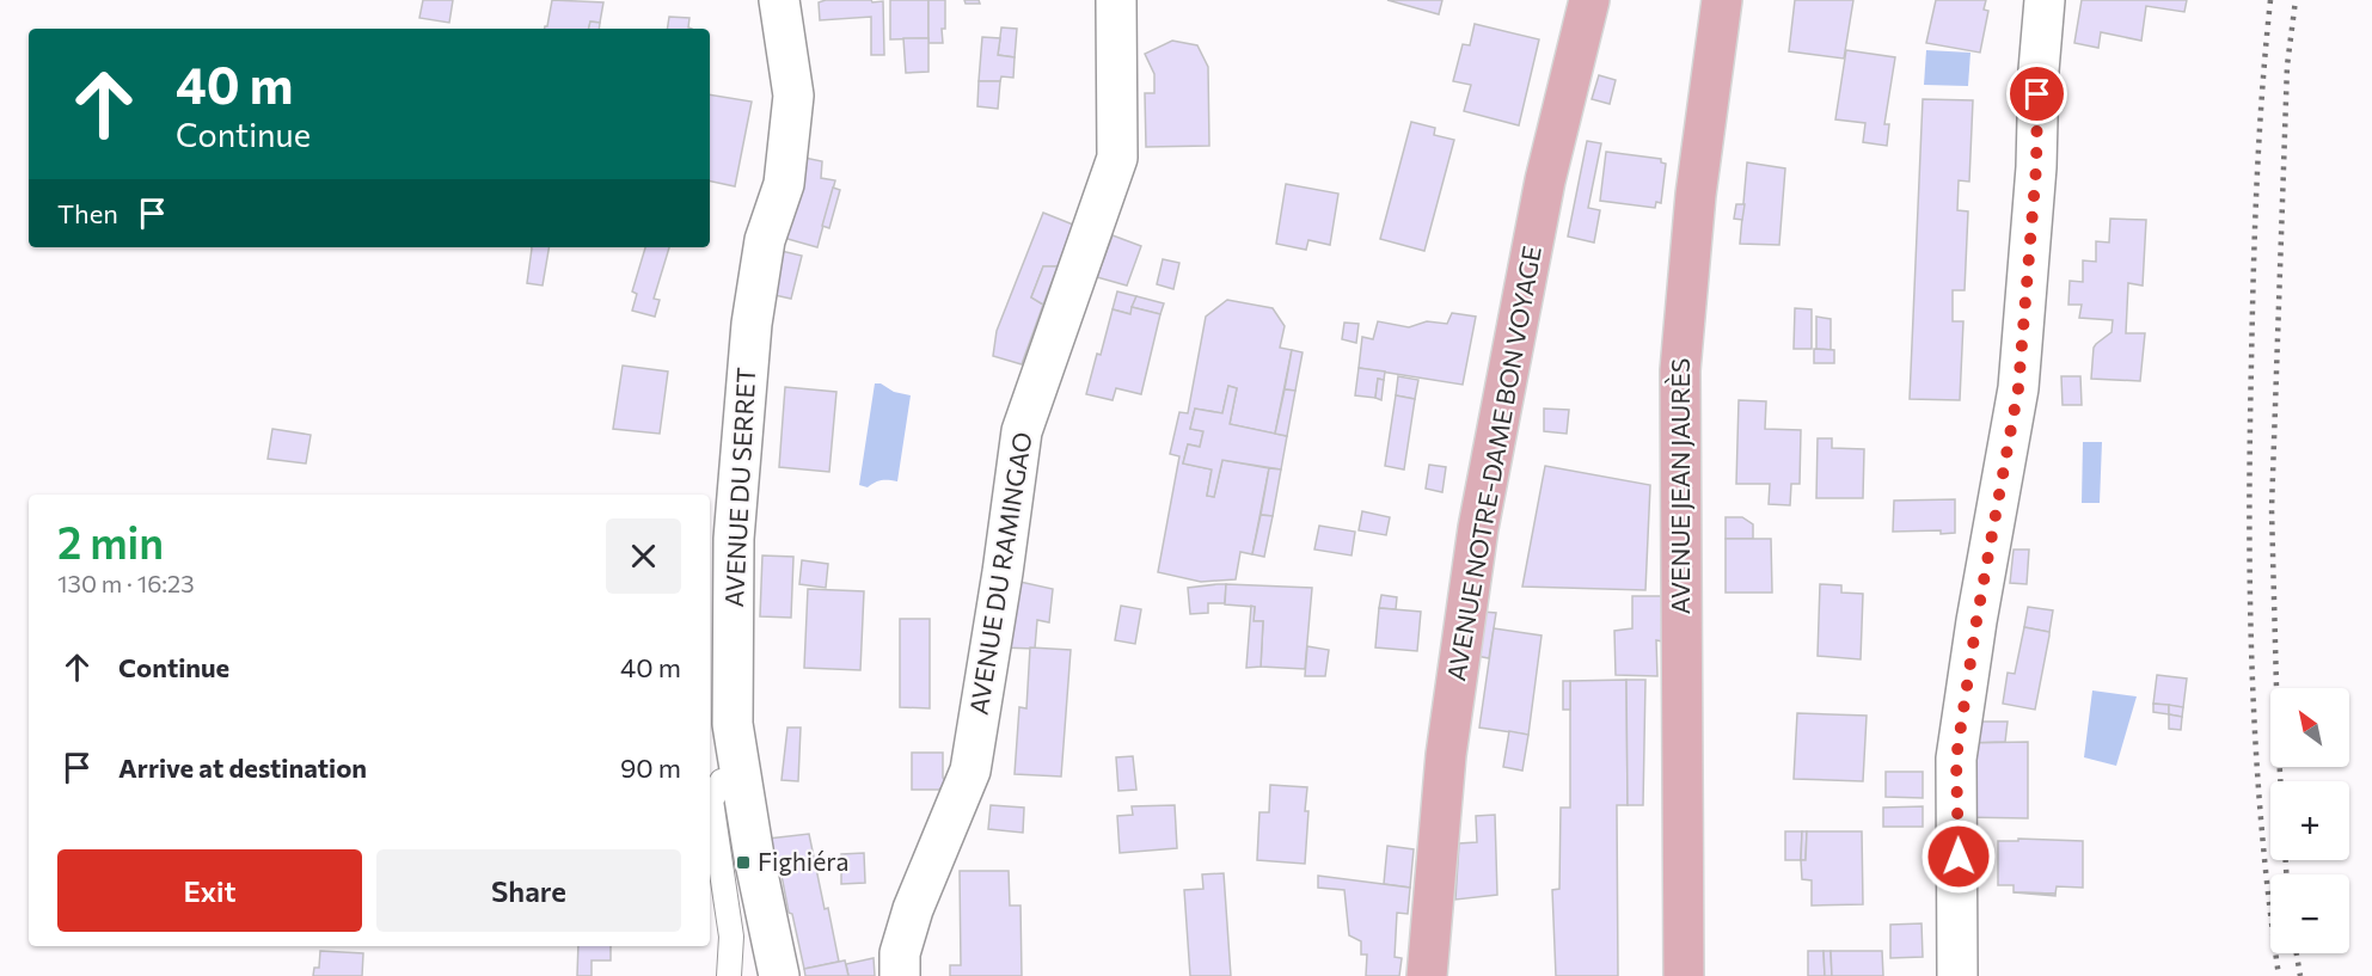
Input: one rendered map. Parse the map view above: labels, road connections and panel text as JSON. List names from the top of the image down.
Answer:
{
  "streets": {
    "main road": ["AVENUE NOTRE-DAME BON VOYAGE", "AVENUE JEAN JAURÈS"],
    "street": ["AVENUE DU SERRET", "AVENUE DU RAMINGAO"]
  },
  "places": {
    "transit": ["Fighiéra"]
  },
  "north": "top left",
  "page": {
    "turn": ["40 m", "Continue"],
    "then": "Then",
    "heading": ["2 min", "130 m · 16:23"],
    "list": [
      {
        "name": "Continue",
        "value": "40 m"
      },
      {
        "name": "Arrive at destination",
        "value": "90 m"
      }
    ],
    "map_buttons": ["+", "−"],
    "buttons": ["Exit", "Share"]
  }
}
